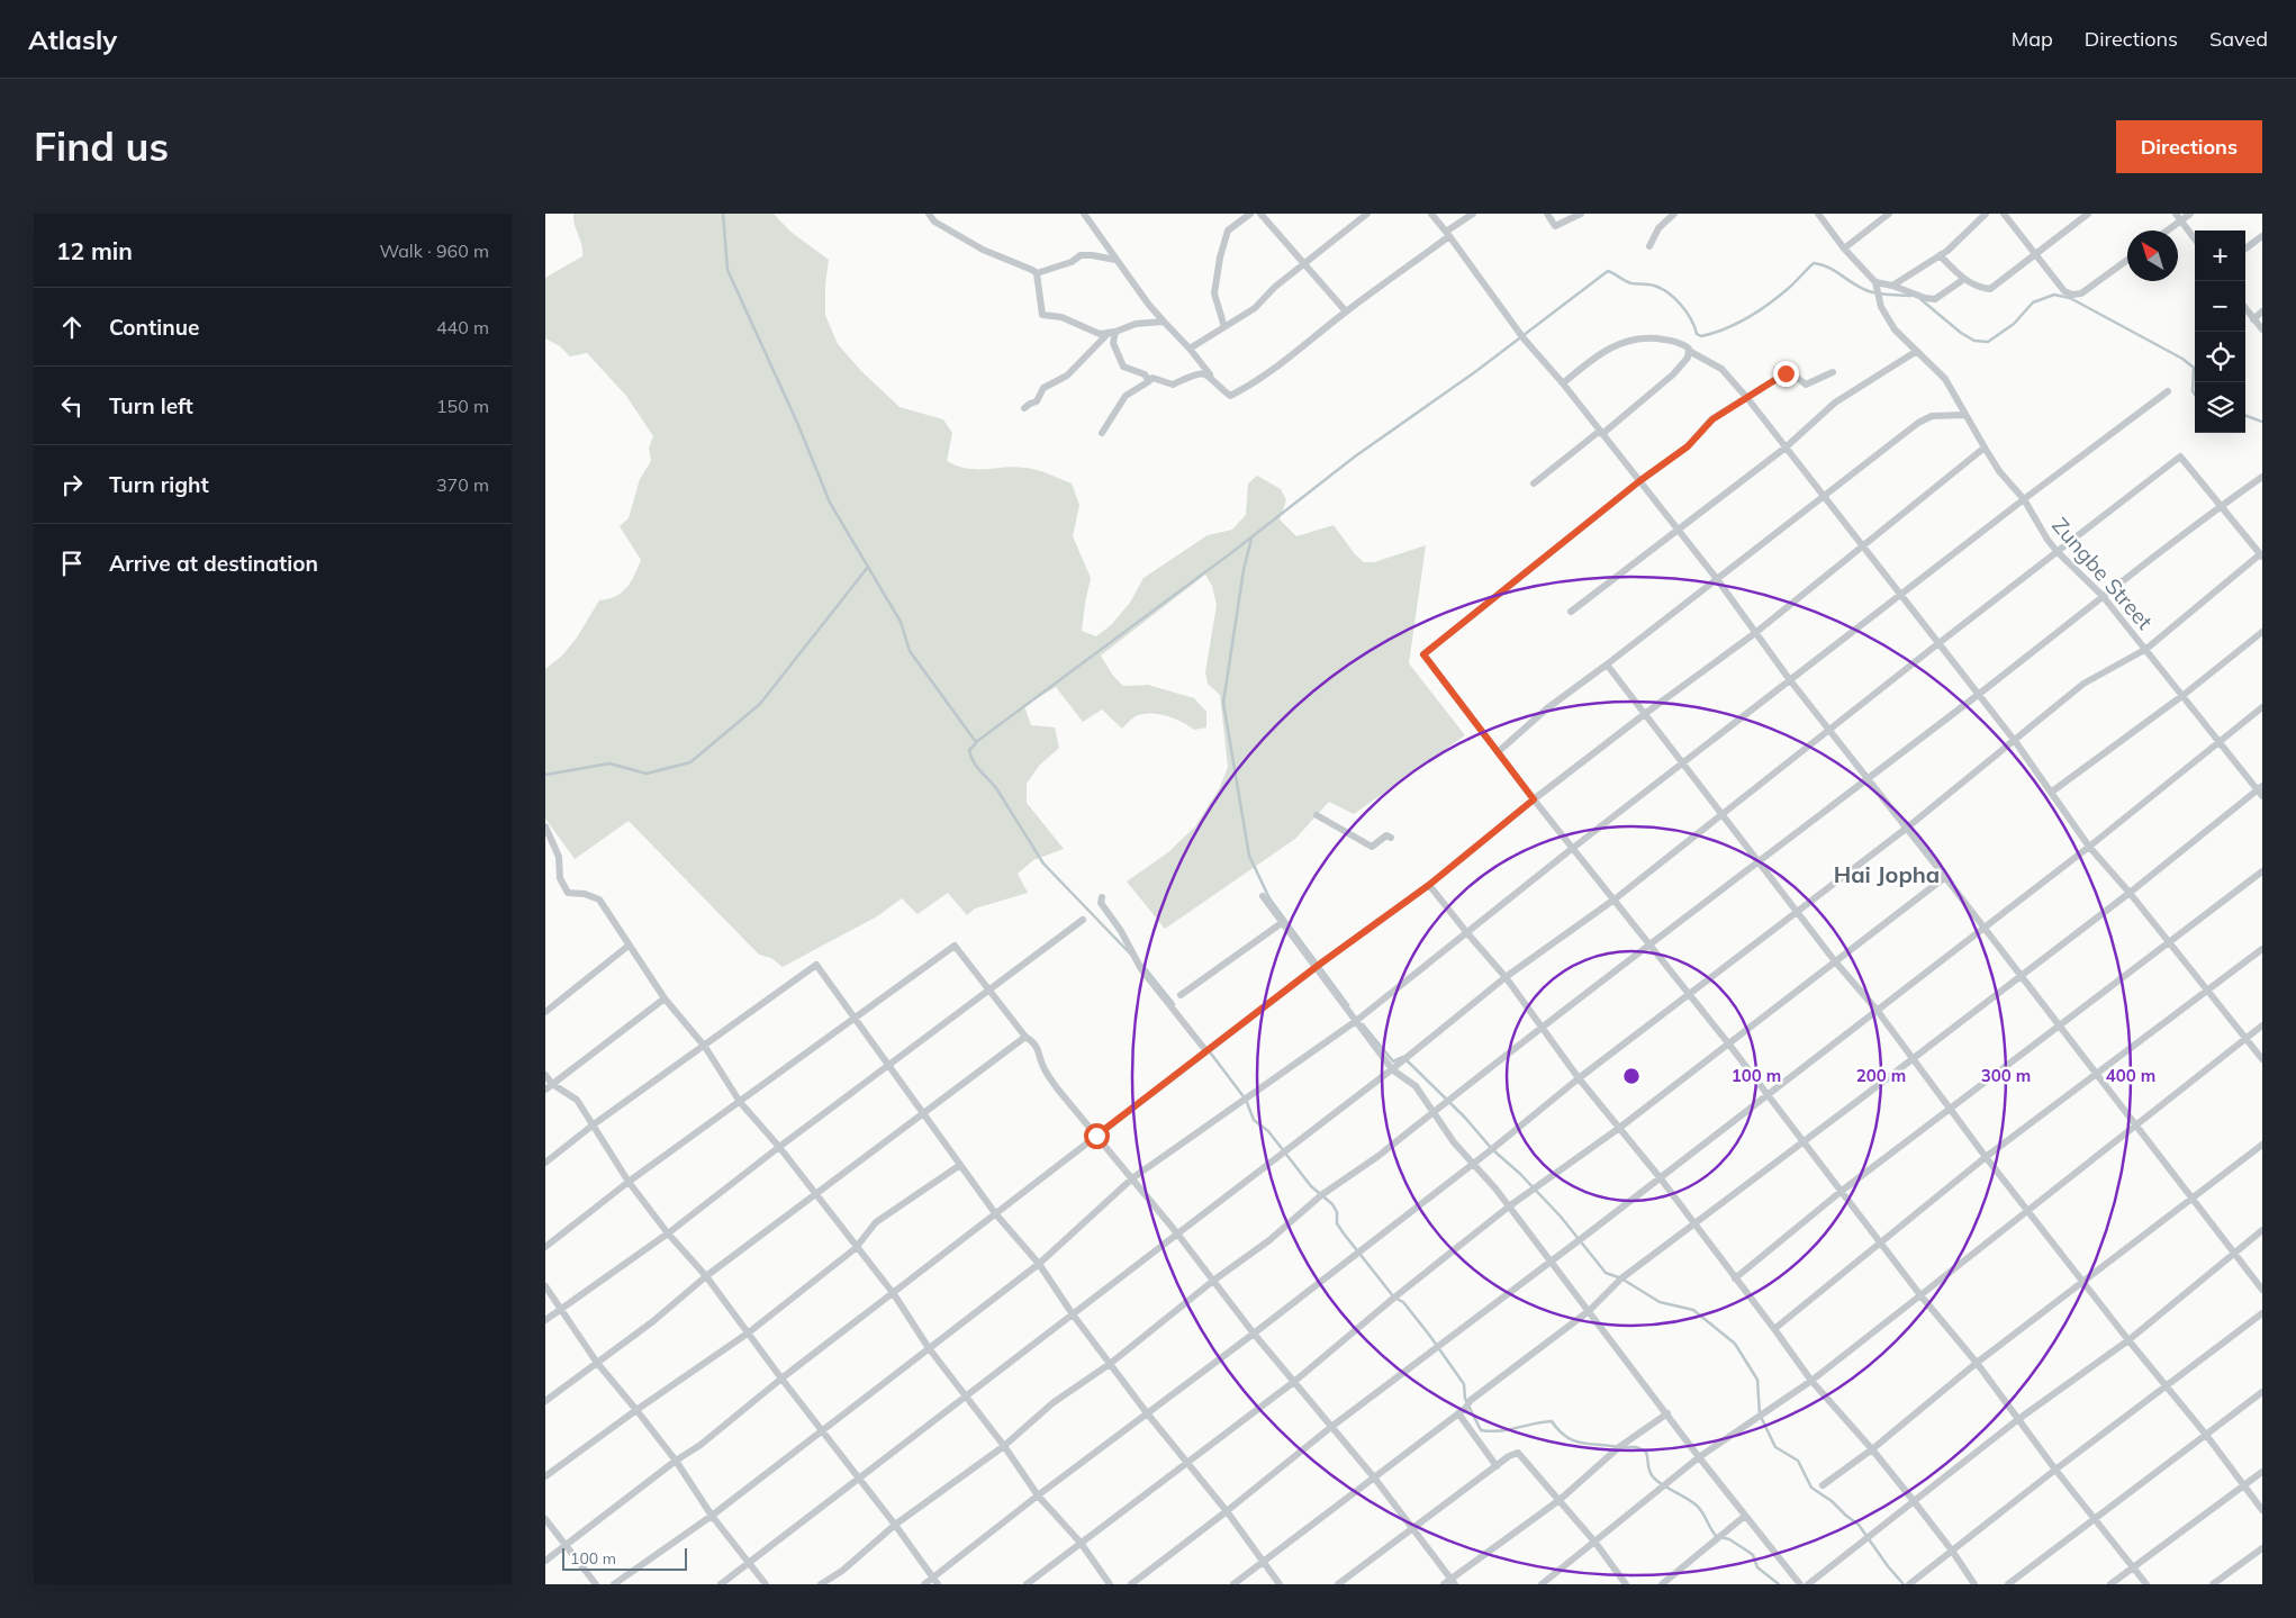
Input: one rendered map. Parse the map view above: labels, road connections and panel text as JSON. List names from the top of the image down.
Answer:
{
  "streets": {
    "street": ["Zungbe Street"]
  },
  "districts": ["Hai Jopha"],
  "scale_bar": "100 m",
  "north": "top left",
  "page": {
    "header": "Atlasly",
    "nav": ["Map", "Directions", "Saved"],
    "buttons": "Directions",
    "title": "Find us",
    "heading": ["12 min", "Walk · 960 m"],
    "map_buttons": ["+", "−"],
    "list": [
      ["Continue", "440 m"],
      ["Turn left", "150 m"],
      ["Turn right", "370 m"],
      "Arrive at destination"
    ],
    "scale": "100 m"
  },
  "rings": [
    "100 m",
    "200 m",
    "300 m",
    "400 m"
  ]
}
